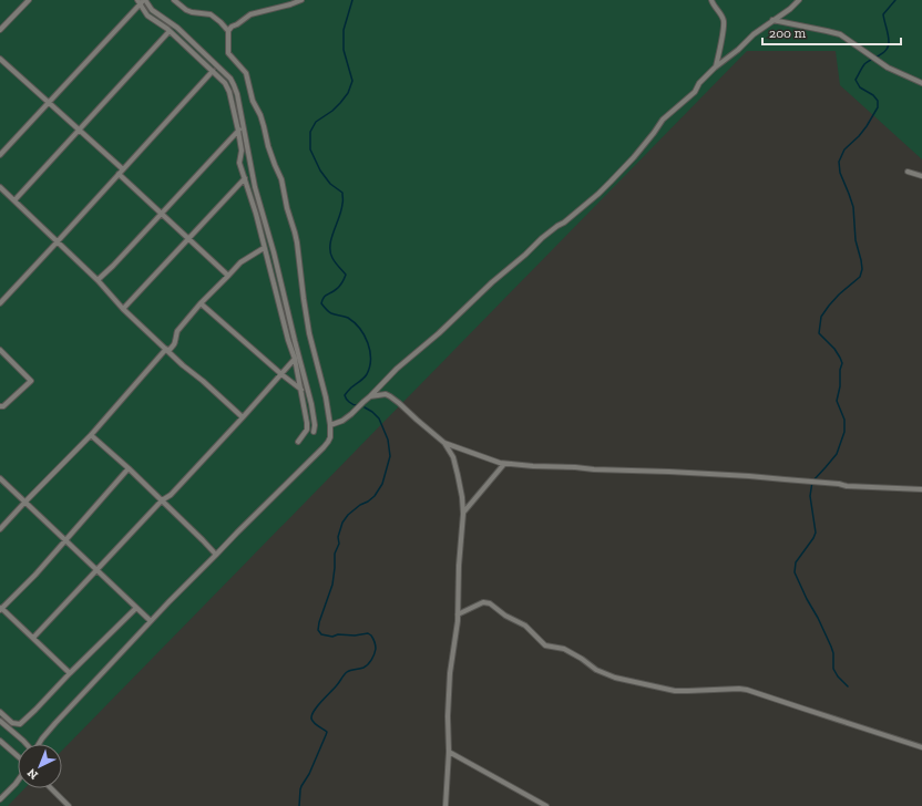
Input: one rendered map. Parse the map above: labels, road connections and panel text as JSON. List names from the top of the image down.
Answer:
{
  "scale_bar": "200 m",
  "north": "bottom left"
}
